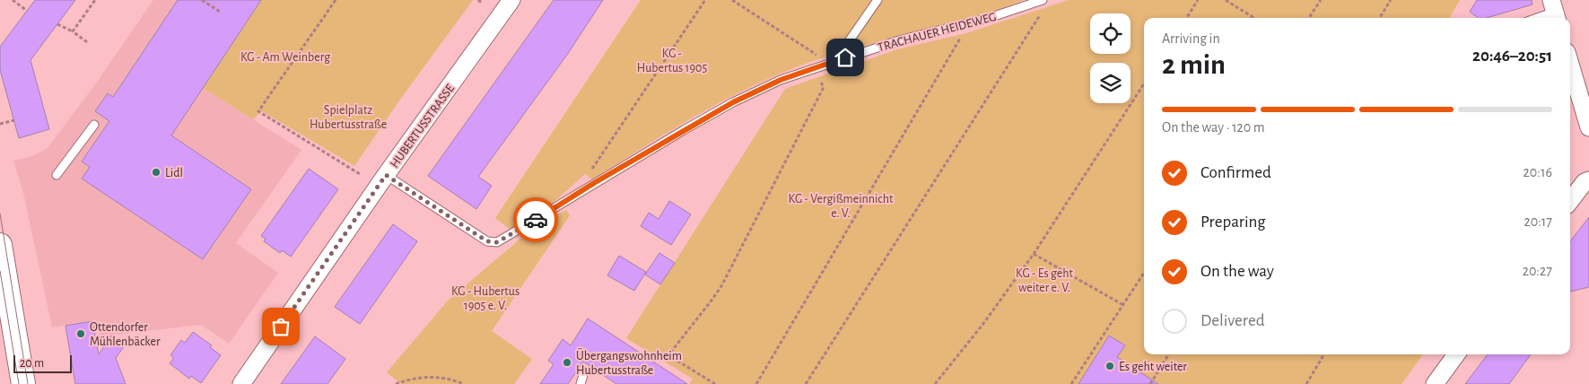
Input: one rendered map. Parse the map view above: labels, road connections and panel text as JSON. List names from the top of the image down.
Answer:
{
  "streets": {
    "street": ["HUBERTUSSTRASSE"],
    "lane": ["TRACHAUER HEIDEWEG"]
  },
  "crossings": [
    ["TRACHAUER HEIDEWEG", "HUBERTUSSTRASSE"]
  ],
  "parks": [
    "KG - Hubertus 1905",
    "KG - Am Weinberg",
    "Spielplatz Hubertusstraße",
    "KG - Vergißmeinnicht e. V.",
    "KG - Es geht weiter e. V.",
    "KG - Hubertus 1905 e. V."
  ],
  "places": [
    "Lidl",
    "Ottendorfer Mühlenbäcker",
    "Übergangswohnheim Hubertusstraße",
    "Es geht weiter"
  ],
  "scale_bar": "20 m",
  "page": {
    "heading": ["2 min", "Arriving in", "20:46–20:51"],
    "bar": "On the way · 120 m",
    "list": [
      ["Confirmed", "20:16"],
      ["Preparing", "20:17"],
      ["On the way", "20:27"],
      "Delivered"
    ],
    "scale": "20 m"
  }
}
